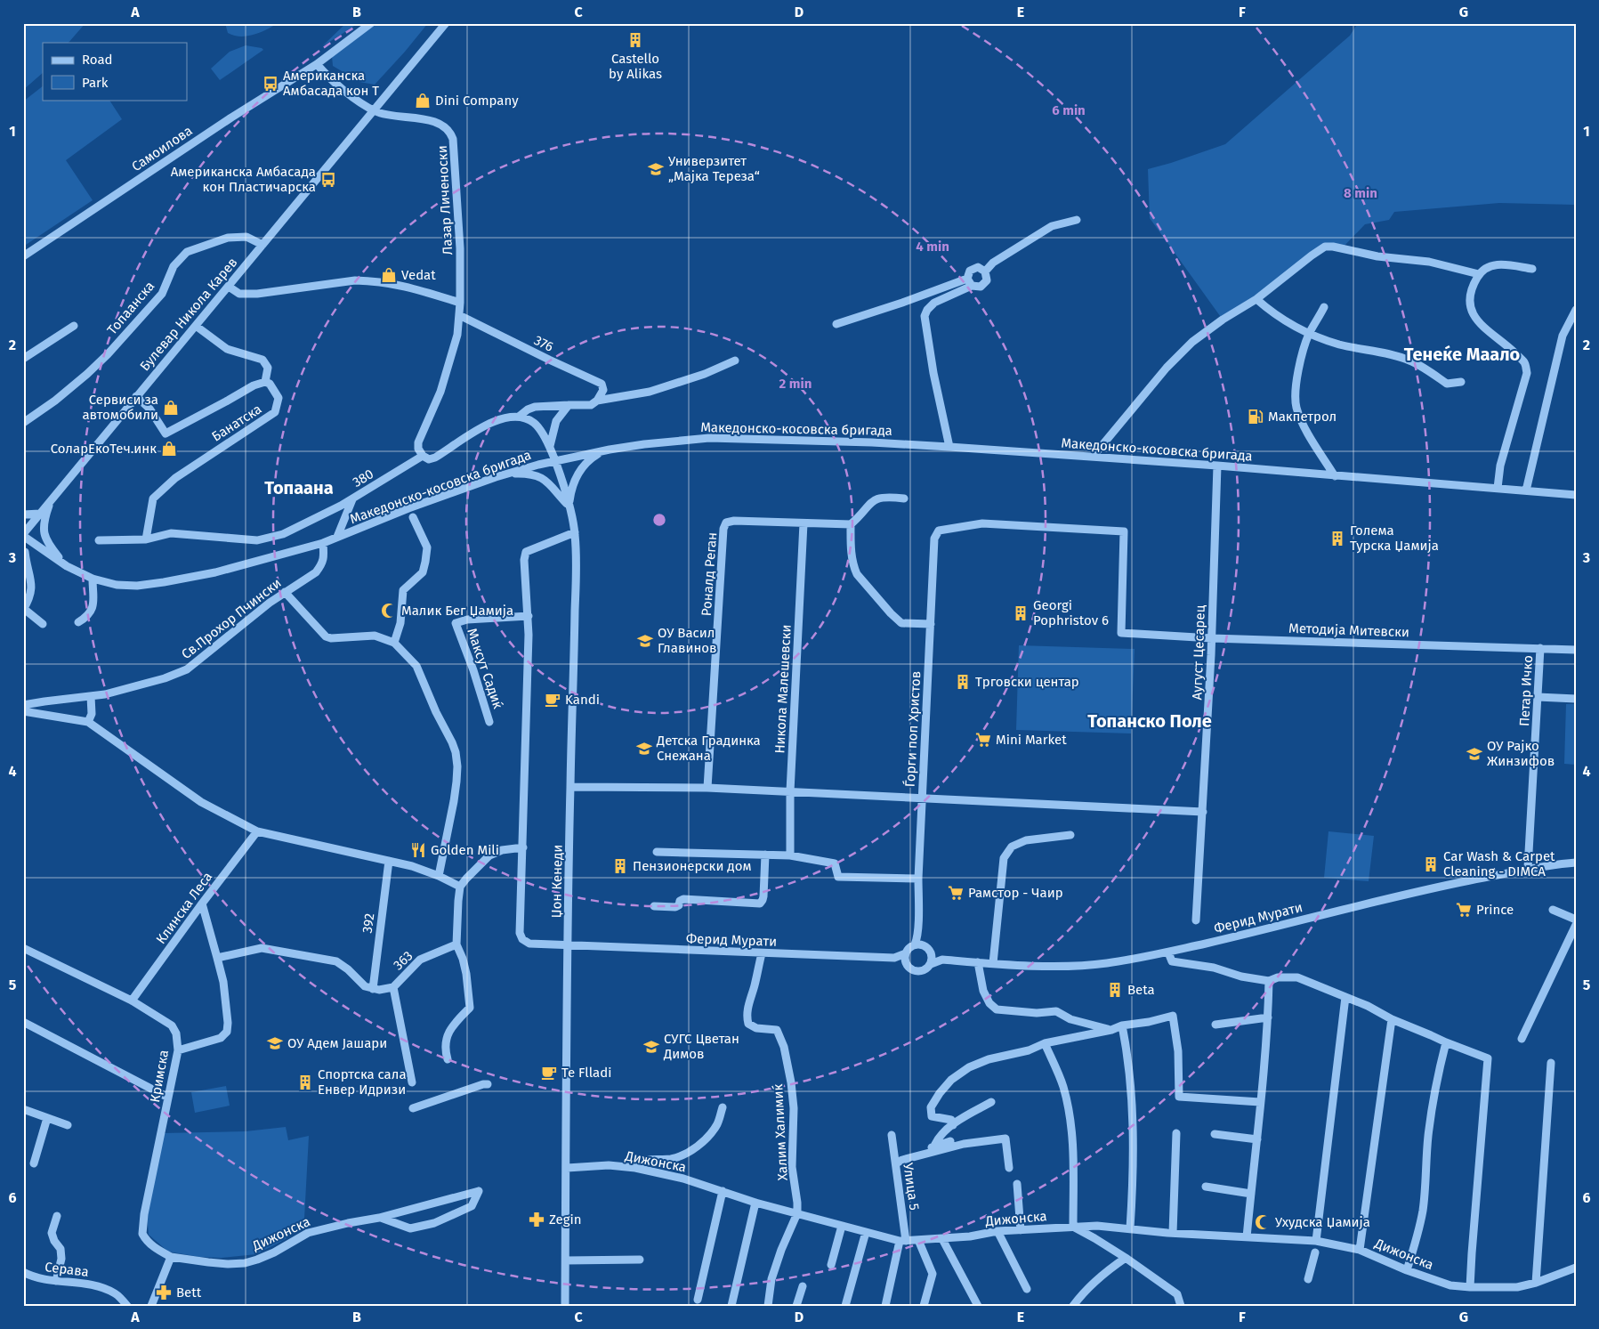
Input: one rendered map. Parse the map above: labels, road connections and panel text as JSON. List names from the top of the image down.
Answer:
{
  "streets": {
    "street": [
      "Самоилова",
      "Лазар Личеноски",
      "Топаанска",
      "Булевар Никола Карев",
      "376",
      "Банатска",
      "Македонско-косовска бригада",
      "380",
      "Роналд Реган",
      "Св.Прохор Пчински",
      "Методија Митевски",
      "Аугуст Цесарец",
      "Максут Садиќ",
      "Никола Малешевски",
      "Петар Ичко",
      "Ѓорги поп Христов",
      "Џон Кенеди",
      "Клинска Леса",
      "Ферид Мурати",
      "392",
      "363",
      "Кримска",
      "Халим Халимиќ",
      "Дижонска",
      "Улица 5",
      "Серава"
    ]
  },
  "crossings": [
    ["Самоилова", "Лазар Личеноски"],
    ["Лазар Личеноски", "Булевар Никола Карев"],
    ["Лазар Личеноски", "376"],
    ["Лазар Личеноски", "380"],
    ["Топаанска", "Булевар Никола Карев"],
    ["Булевар Никола Карев", "Банатска"],
    ["Булевар Никола Карев", "Македонско-косовска бригада"],
    ["Банатска", "380"],
    ["Македонско-косовска бригада", "Св.Прохор Пчински"],
    ["Македонско-косовска бригада", "Аугуст Цесарец"],
    ["Македонско-косовска бригада", "Џон Кенеди"],
    ["Роналд Реган", "Никола Малешевски"],
    ["Методија Митевски", "Аугуст Цесарец"],
    ["Методија Митевски", "Петар Ичко"],
    ["Методија Митевски", "Ѓорги поп Христов"],
    ["Петар Ичко", "Ферид Мурати"],
    ["Ѓорги поп Христов", "Ферид Мурати"],
    ["Џон Кенеди", "Ферид Мурати"],
    ["Џон Кенеди", "Дижонска"],
    ["Клинска Леса", "Кримска"],
    ["Ферид Мурати", "Халим Халимиќ"],
    ["Кримска", "Дижонска"],
    ["Халим Халимиќ", "Дижонска"],
    ["Дижонска", "Улица 5"]
  ],
  "districts": ["Тенеќе Маало", "Топаана", "Топанско Поле"],
  "places": {
    "building": [
      "Castello by Alikas",
      "Голема Турска Џамија",
      "Georgi Pophristov 6",
      "Трговски центар",
      "Car Wash & Carpet Cleaning - DIMCA",
      "Пензионерски дом",
      "Beta",
      "Спортска сала Енвер Идризи"
    ],
    "bus stop": ["Американска Амбасада кон Т", "Американска Амбасада кон Пластичарска"],
    "shop": [
      "Dini Company",
      "Vedat",
      "Сервиси за автомобили",
      "СоларЕкоТеч.инк"
    ],
    "school or university": [
      "Универзитет „Мајка Тереза“",
      "ОУ Васил Главинов",
      "Детска Градинка Снежана",
      "ОУ Рајко Жинзифов",
      "ОУ Адем Јашари",
      "СУГС Цветан Димов"
    ],
    "fuel station": ["Макпетрол"],
    "mosque": ["Малик Бег Џамија", "Ухудска Џамија"],
    "cafe": ["Kandi", "Te Flladi"],
    "supermarket": ["Mini Market", "Рамстор - Чаир", "Prince"],
    "restaurant": ["Golden Mili"],
    "pharmacy": ["Zegin", "Bett"]
  },
  "legend": ["Road", "Park"],
  "grid": {
    "columns": [
      "A",
      "B",
      "C",
      "D",
      "E",
      "F",
      "G"
    ],
    "rows": [
      "1",
      "2",
      "3",
      "4",
      "5",
      "6"
    ]
  },
  "rings": [
    "6 min",
    "8 min",
    "4 min",
    "2 min"
  ]
}
